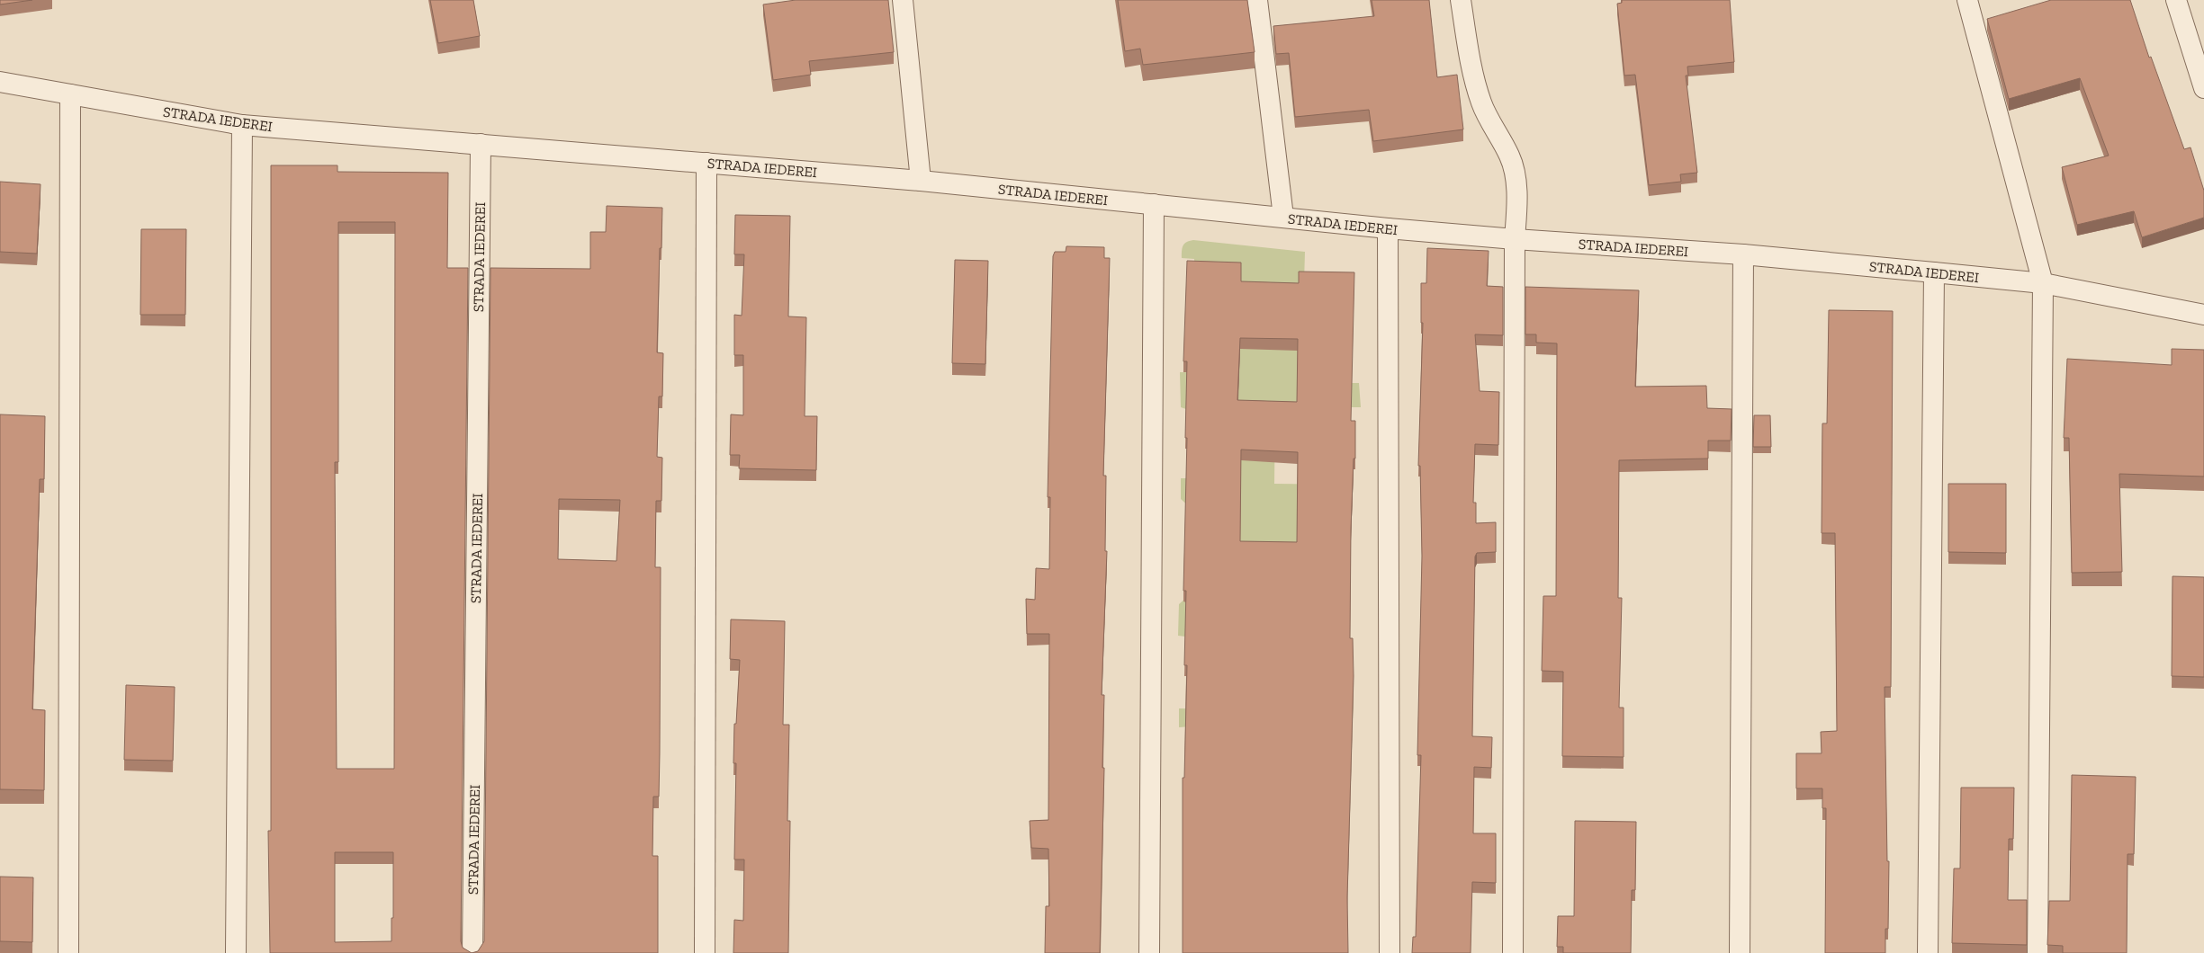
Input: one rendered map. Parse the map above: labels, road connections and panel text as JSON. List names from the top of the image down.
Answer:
{
  "streets": {
    "street": ["STRADA IEDEREI"]
  }
}
